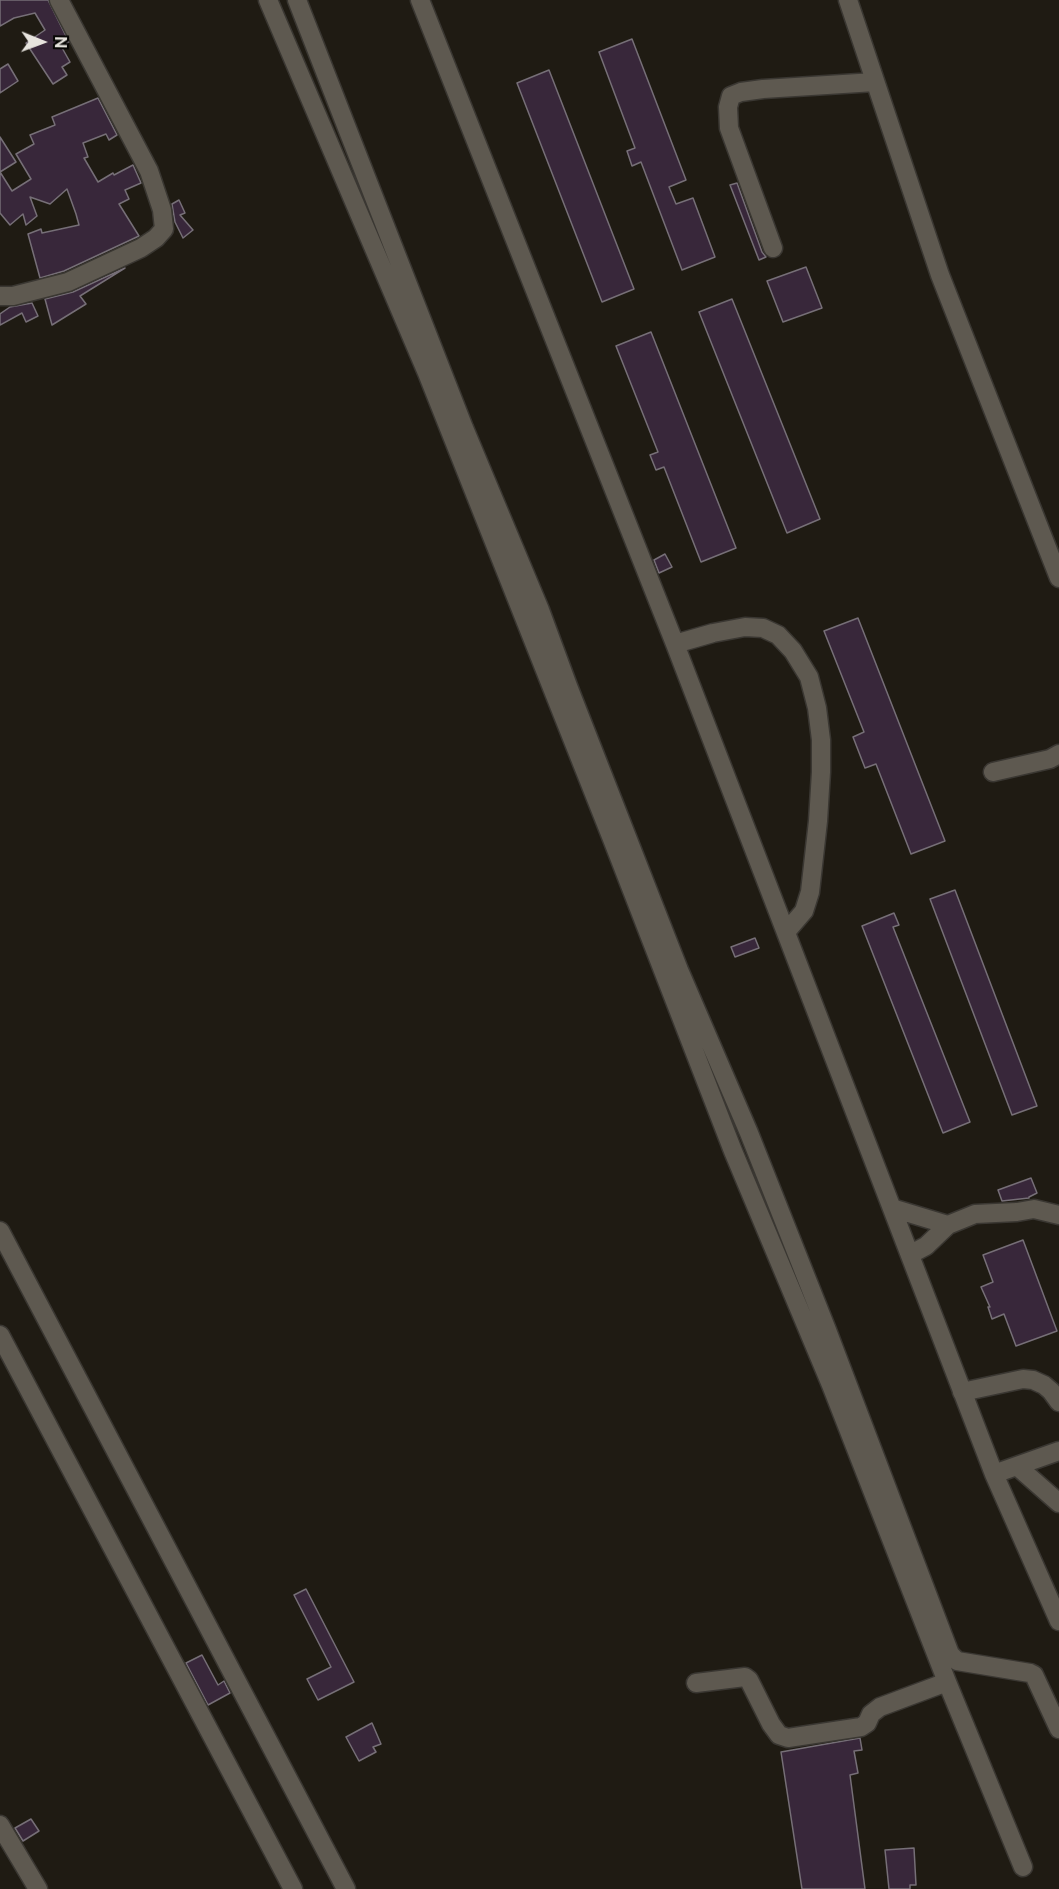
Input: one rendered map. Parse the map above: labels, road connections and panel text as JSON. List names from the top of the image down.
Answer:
{
  "north": "right"
}
